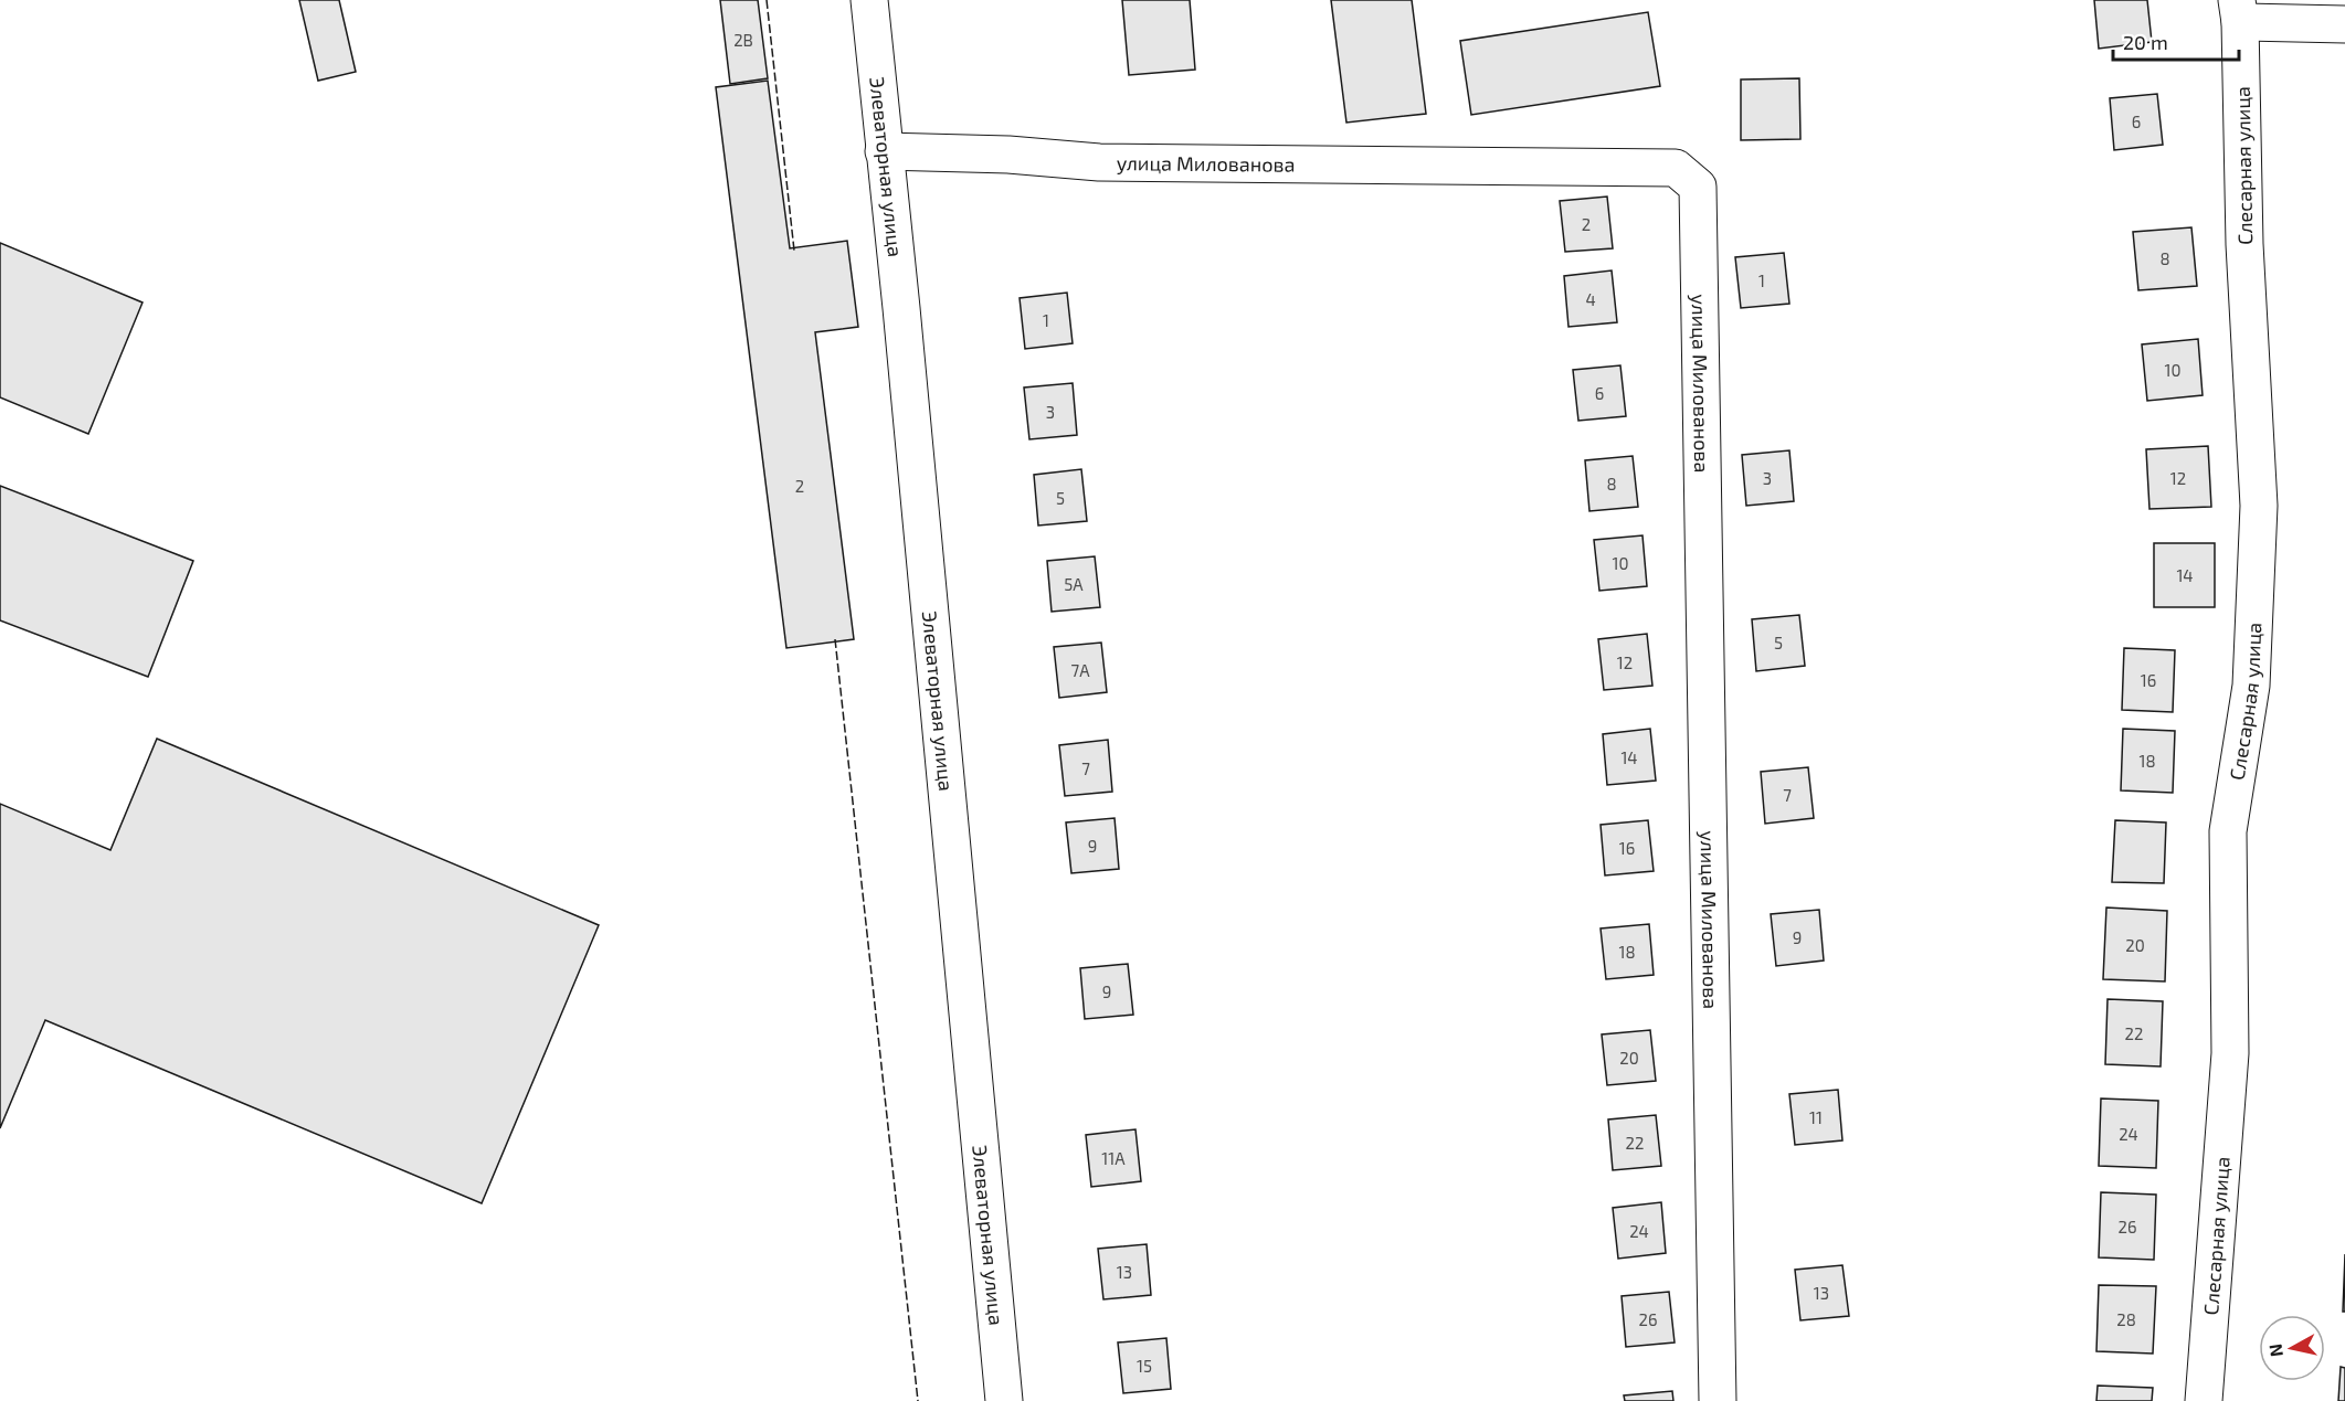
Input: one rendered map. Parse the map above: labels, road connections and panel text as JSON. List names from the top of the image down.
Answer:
{
  "streets": {
    "street": ["улица Милованова", "Слесарная улица", "Элеваторная улица"]
  },
  "crossings": [
    ["улица Милованова", "Элеваторная улица"]
  ],
  "house_numbers": [
    "2В",
    "6",
    "2",
    "8",
    "1",
    "4",
    "1",
    "10",
    "6",
    "3",
    "3",
    "12",
    "8",
    "2",
    "5",
    "10",
    "14",
    "5А",
    "5",
    "12",
    "7А",
    "16",
    "14",
    "18",
    "7",
    "7",
    "9",
    "16",
    "9",
    "20",
    "18",
    "9",
    "22",
    "20",
    "11",
    "24",
    "22",
    "11А",
    "26",
    "24",
    "13",
    "13",
    "26",
    "28",
    "15"
  ],
  "scale_bar": "20 m",
  "north": "left"
}
